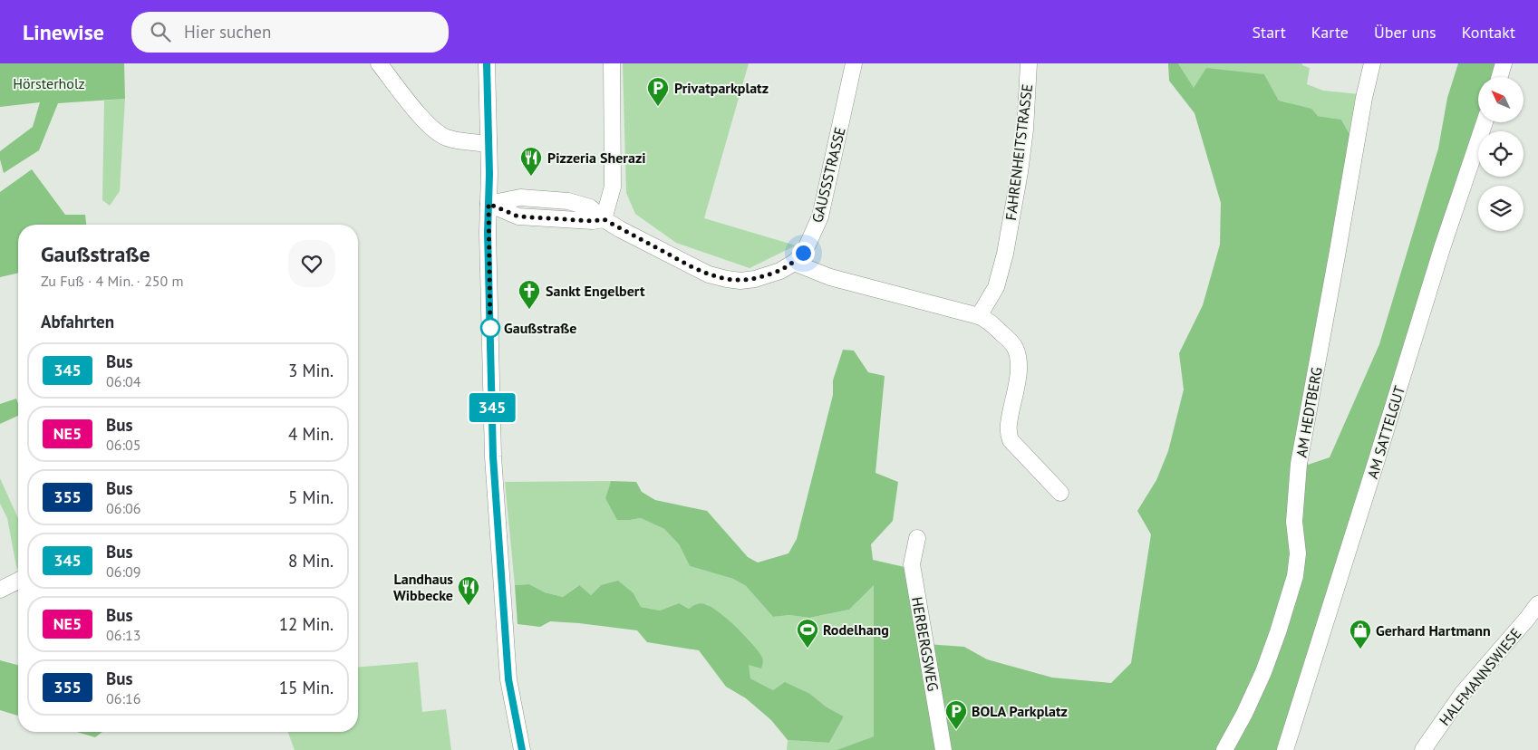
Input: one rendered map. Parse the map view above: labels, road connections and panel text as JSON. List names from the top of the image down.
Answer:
{
  "streets": {
    "street": [
      "FAHRENHEITSTRASSE",
      "GAUSSSTRASSE",
      "AM HEDTBERG",
      "AM SATTELGUT",
      "HERBERGSWEG",
      "HALFMANNSWIESE"
    ]
  },
  "parks": ["Hörsterholz"],
  "places": {
    "parking": ["Privatparkplatz", "BOLA Parkplatz"],
    "restaurant": ["Pizzeria Sherazi", "Landhaus Wibbecke"],
    "church": ["Sankt Engelbert"],
    "other": ["Gaußstraße"],
    "sports": ["Rodelhang"],
    "shop": ["Gerhard Hartmann"]
  },
  "lines": ["bus line 345"],
  "north": "top left",
  "page": {
    "header": "Linewise",
    "search": "Hier suchen",
    "nav": [
      "Start",
      "Karte",
      "Über uns",
      "Kontakt"
    ],
    "on_map": "345",
    "heading": [
      ["Gaußstraße", "Zu Fuß · 4 Min. · 250 m"],
      "Abfahrten"
    ],
    "list": [
      {
        "mark": "345",
        "name": "Bus",
        "note": "06:04",
        "value": "3 Min."
      },
      {
        "mark": "NE5",
        "name": "Bus",
        "note": "06:05",
        "value": "4 Min."
      },
      {
        "mark": "355",
        "name": "Bus",
        "note": "06:06",
        "value": "5 Min."
      },
      {
        "mark": "345",
        "name": "Bus",
        "note": "06:09",
        "value": "8 Min."
      },
      {
        "mark": "NE5",
        "name": "Bus",
        "note": "06:13",
        "value": "12 Min."
      },
      {
        "mark": "355",
        "name": "Bus",
        "note": "06:16",
        "value": "15 Min."
      }
    ]
  }
}
